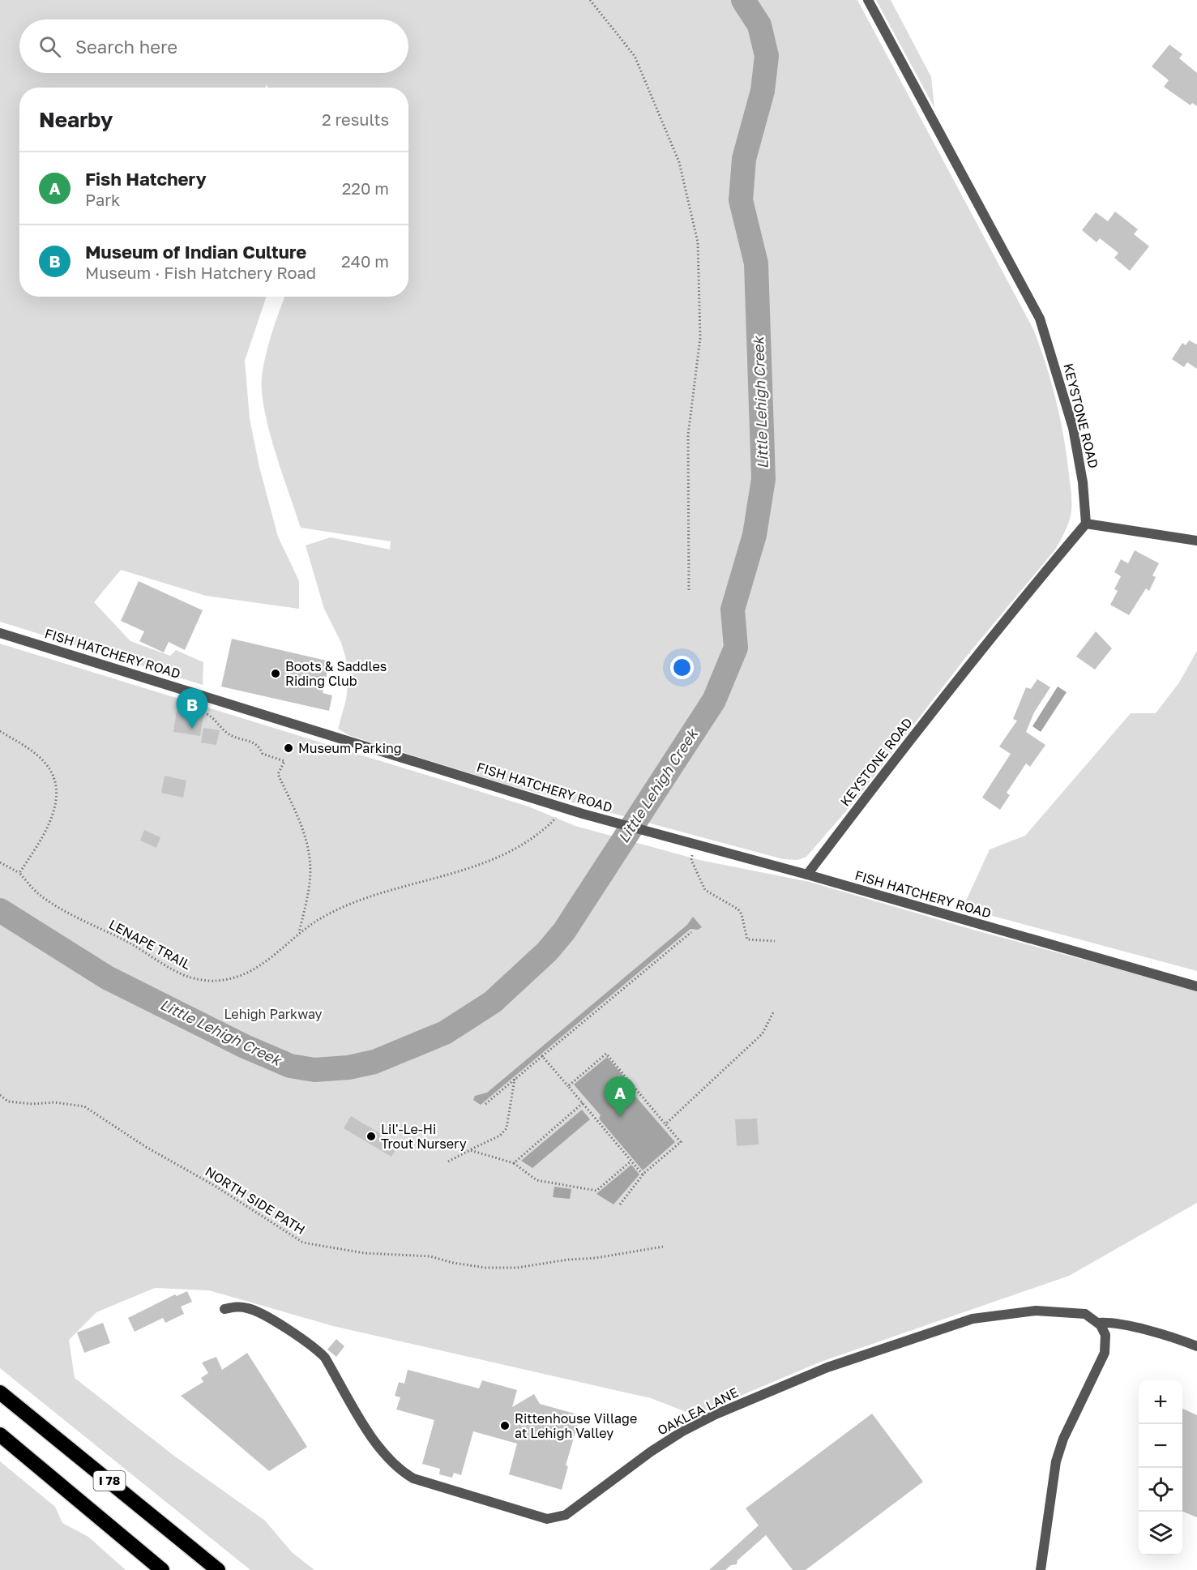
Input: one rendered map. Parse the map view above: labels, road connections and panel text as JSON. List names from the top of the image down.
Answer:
{
  "streets": {
    "highway": ["I 78"],
    "street": ["KEYSTONE ROAD", "FISH HATCHERY ROAD", "OAKLEA LANE"],
    "path": ["LENAPE TRAIL", "NORTH SIDE PATH"]
  },
  "crossings": [
    ["KEYSTONE ROAD", "FISH HATCHERY ROAD"],
    ["FISH HATCHERY ROAD", "LENAPE TRAIL"]
  ],
  "water": ["Little Lehigh Creek"],
  "parks": ["Lehigh Parkway"],
  "places": [
    "Boots & Saddles Riding Club",
    "Museum Parking",
    "Lil'-Le-Hi Trout Nursery",
    "Rittenhouse Village at Lehigh Valley"
  ],
  "page": {
    "search": "Search here",
    "heading": ["Nearby", "2 results"],
    "list": [
      {
        "mark": "A",
        "name": "Fish Hatchery",
        "note": "Park",
        "value": "220 m"
      },
      {
        "mark": "B",
        "name": "Museum of Indian Culture",
        "note": "Museum · Fish Hatchery Road",
        "value": "240 m"
      }
    ],
    "pins": ["B", "A"],
    "map_buttons": ["+", "−"]
  }
}
